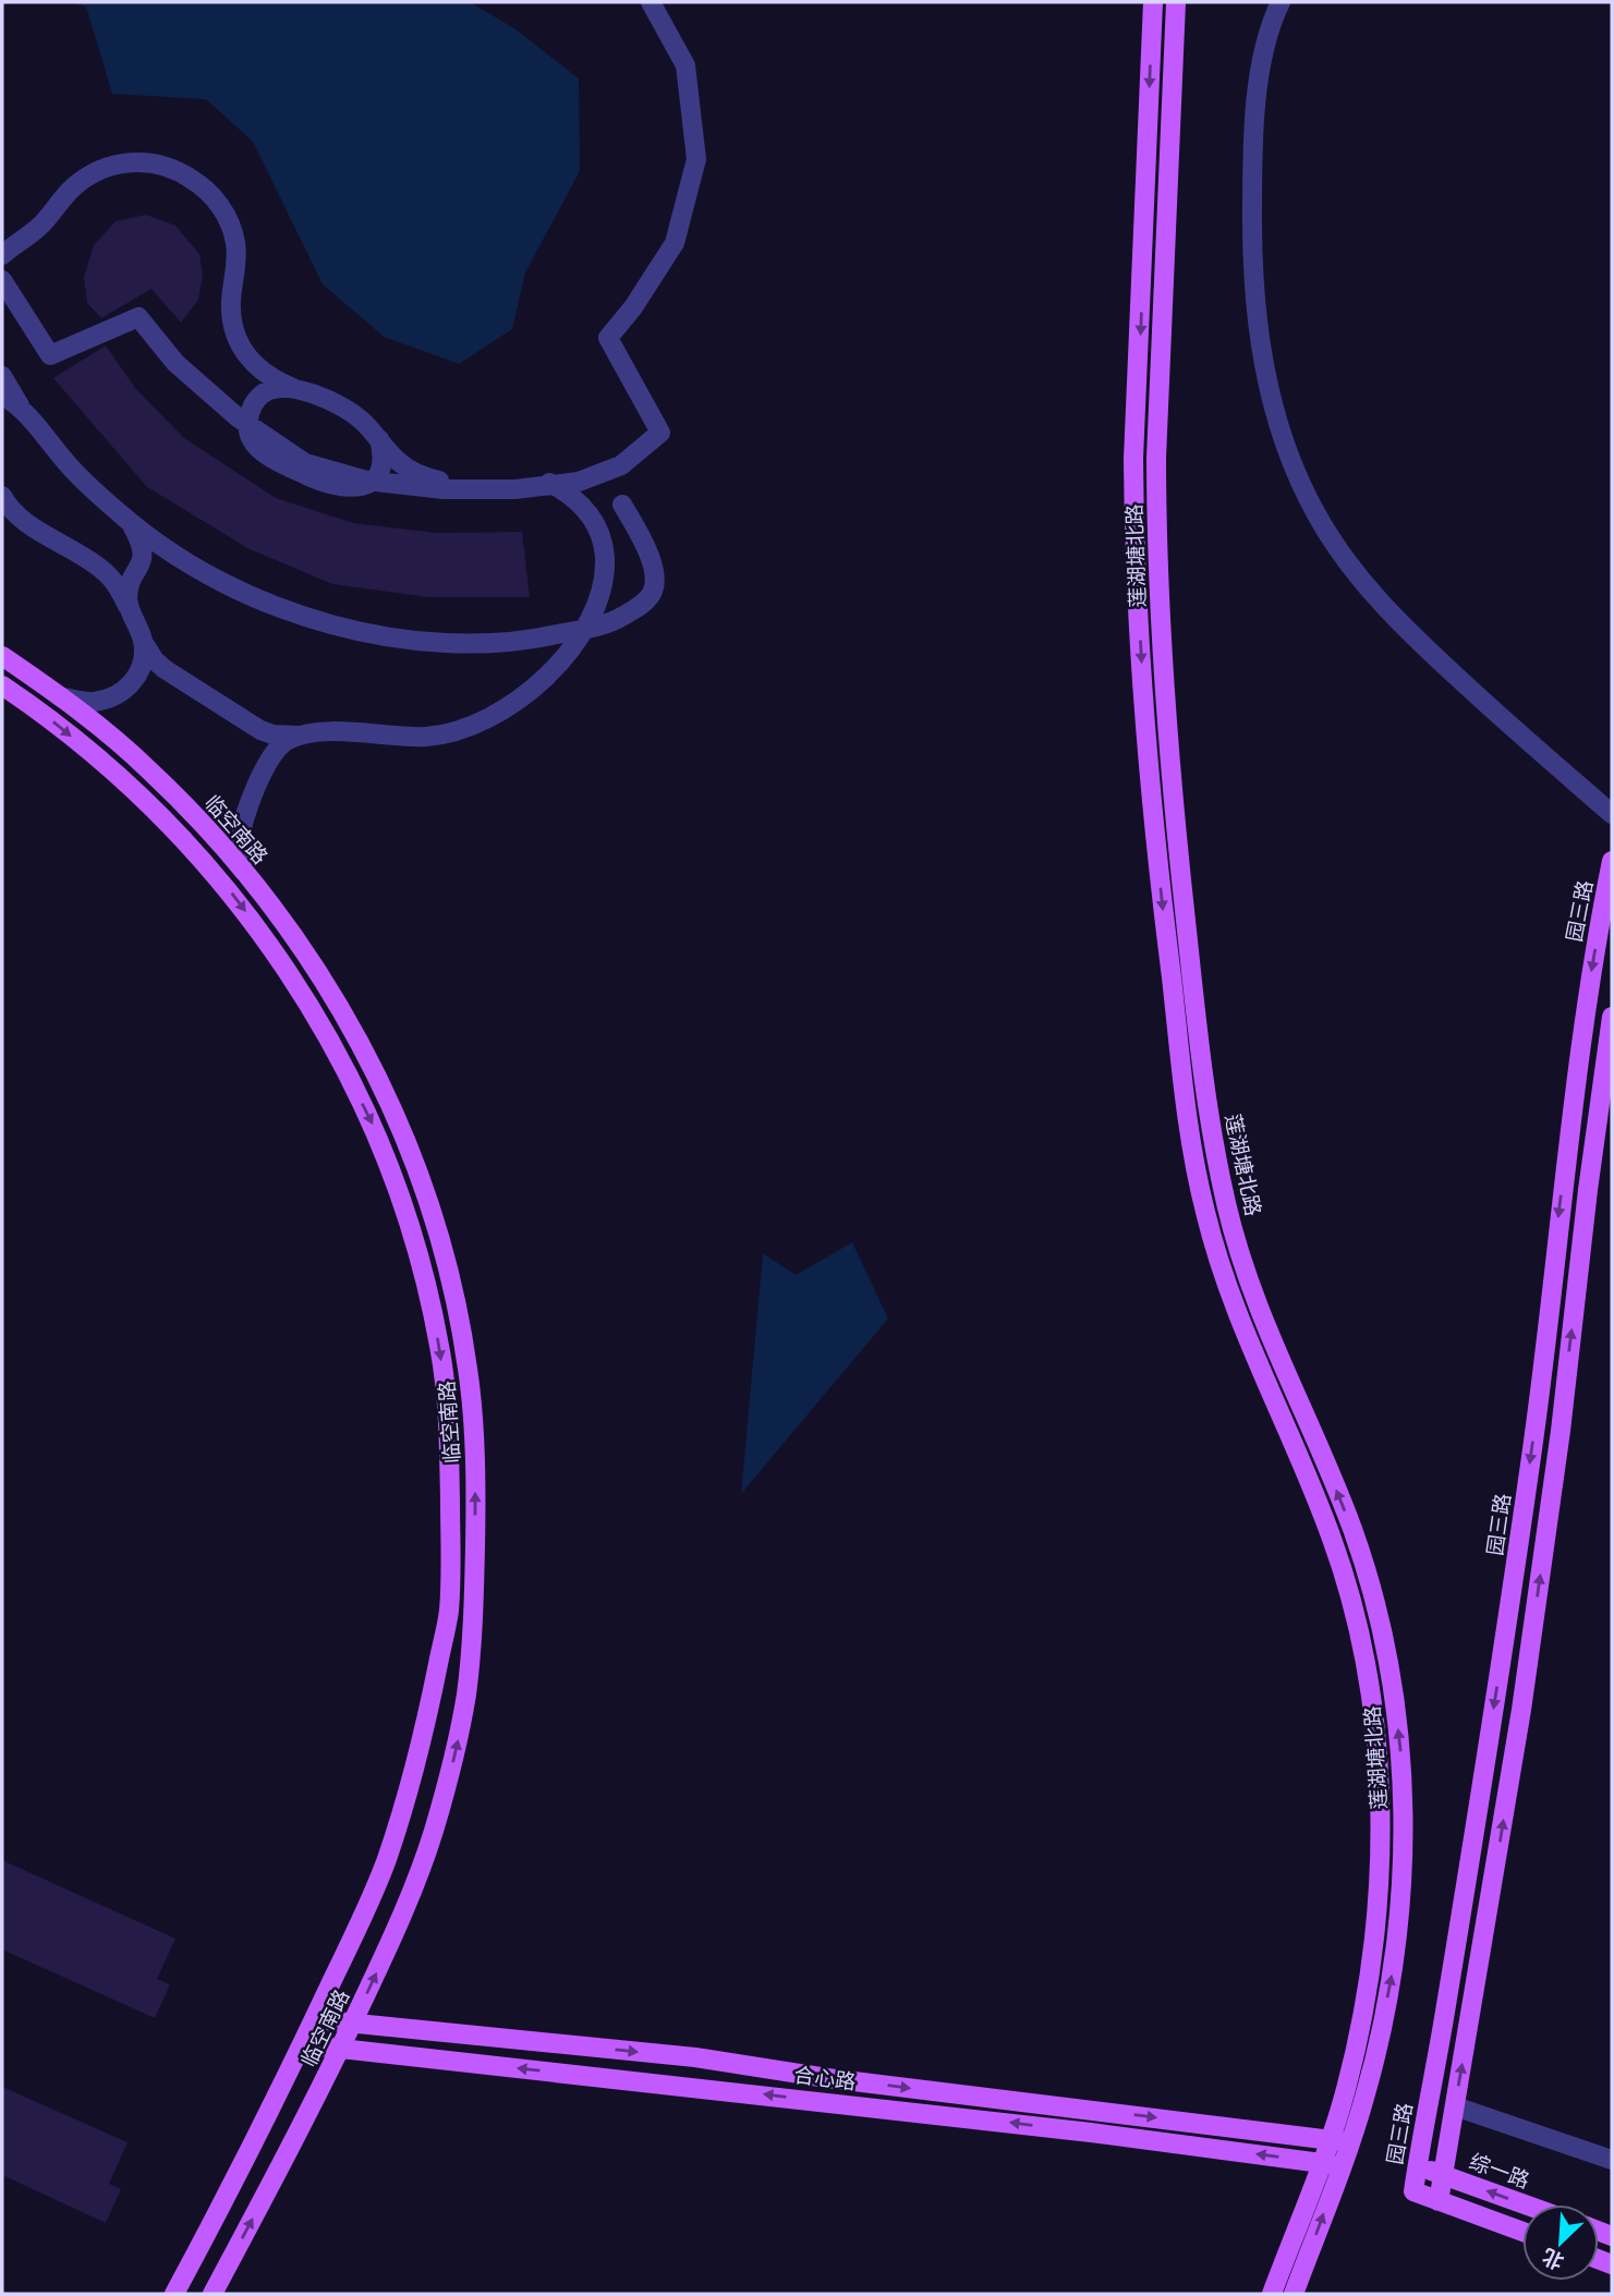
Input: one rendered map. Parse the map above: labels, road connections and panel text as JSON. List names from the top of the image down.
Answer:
{
  "streets": {
    "main road": [
      "莲湖塘北路",
      "临空南路",
      "园三路",
      "合心路",
      "综一路"
    ]
  },
  "crossings": [
    ["莲湖塘北路", "合心路"],
    ["临空南路", "合心路"],
    ["园三路", "综一路"]
  ],
  "north": "bottom left"
}
